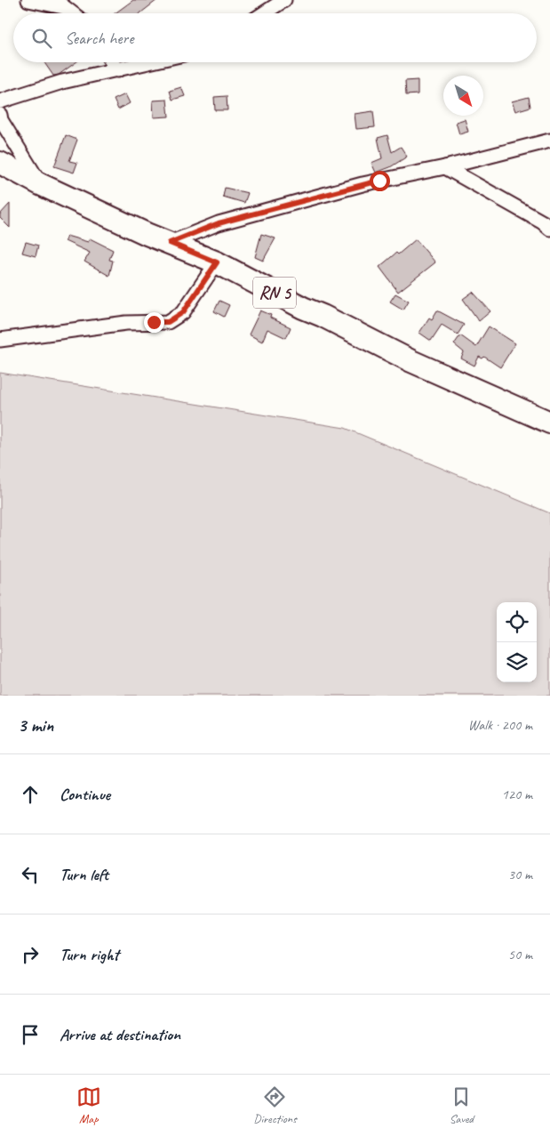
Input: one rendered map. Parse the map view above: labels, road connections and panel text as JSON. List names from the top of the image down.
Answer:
{
  "streets": {
    "main road": ["RN 5"]
  },
  "north": "bottom right",
  "page": {
    "search": "Search here",
    "heading": ["3 min", "Walk · 200 m"],
    "list": [
      ["Continue", "120 m"],
      ["Turn left", "30 m"],
      ["Turn right", "50 m"],
      "Arrive at destination"
    ],
    "nav": ["Map", "Directions", "Saved"]
  }
}
